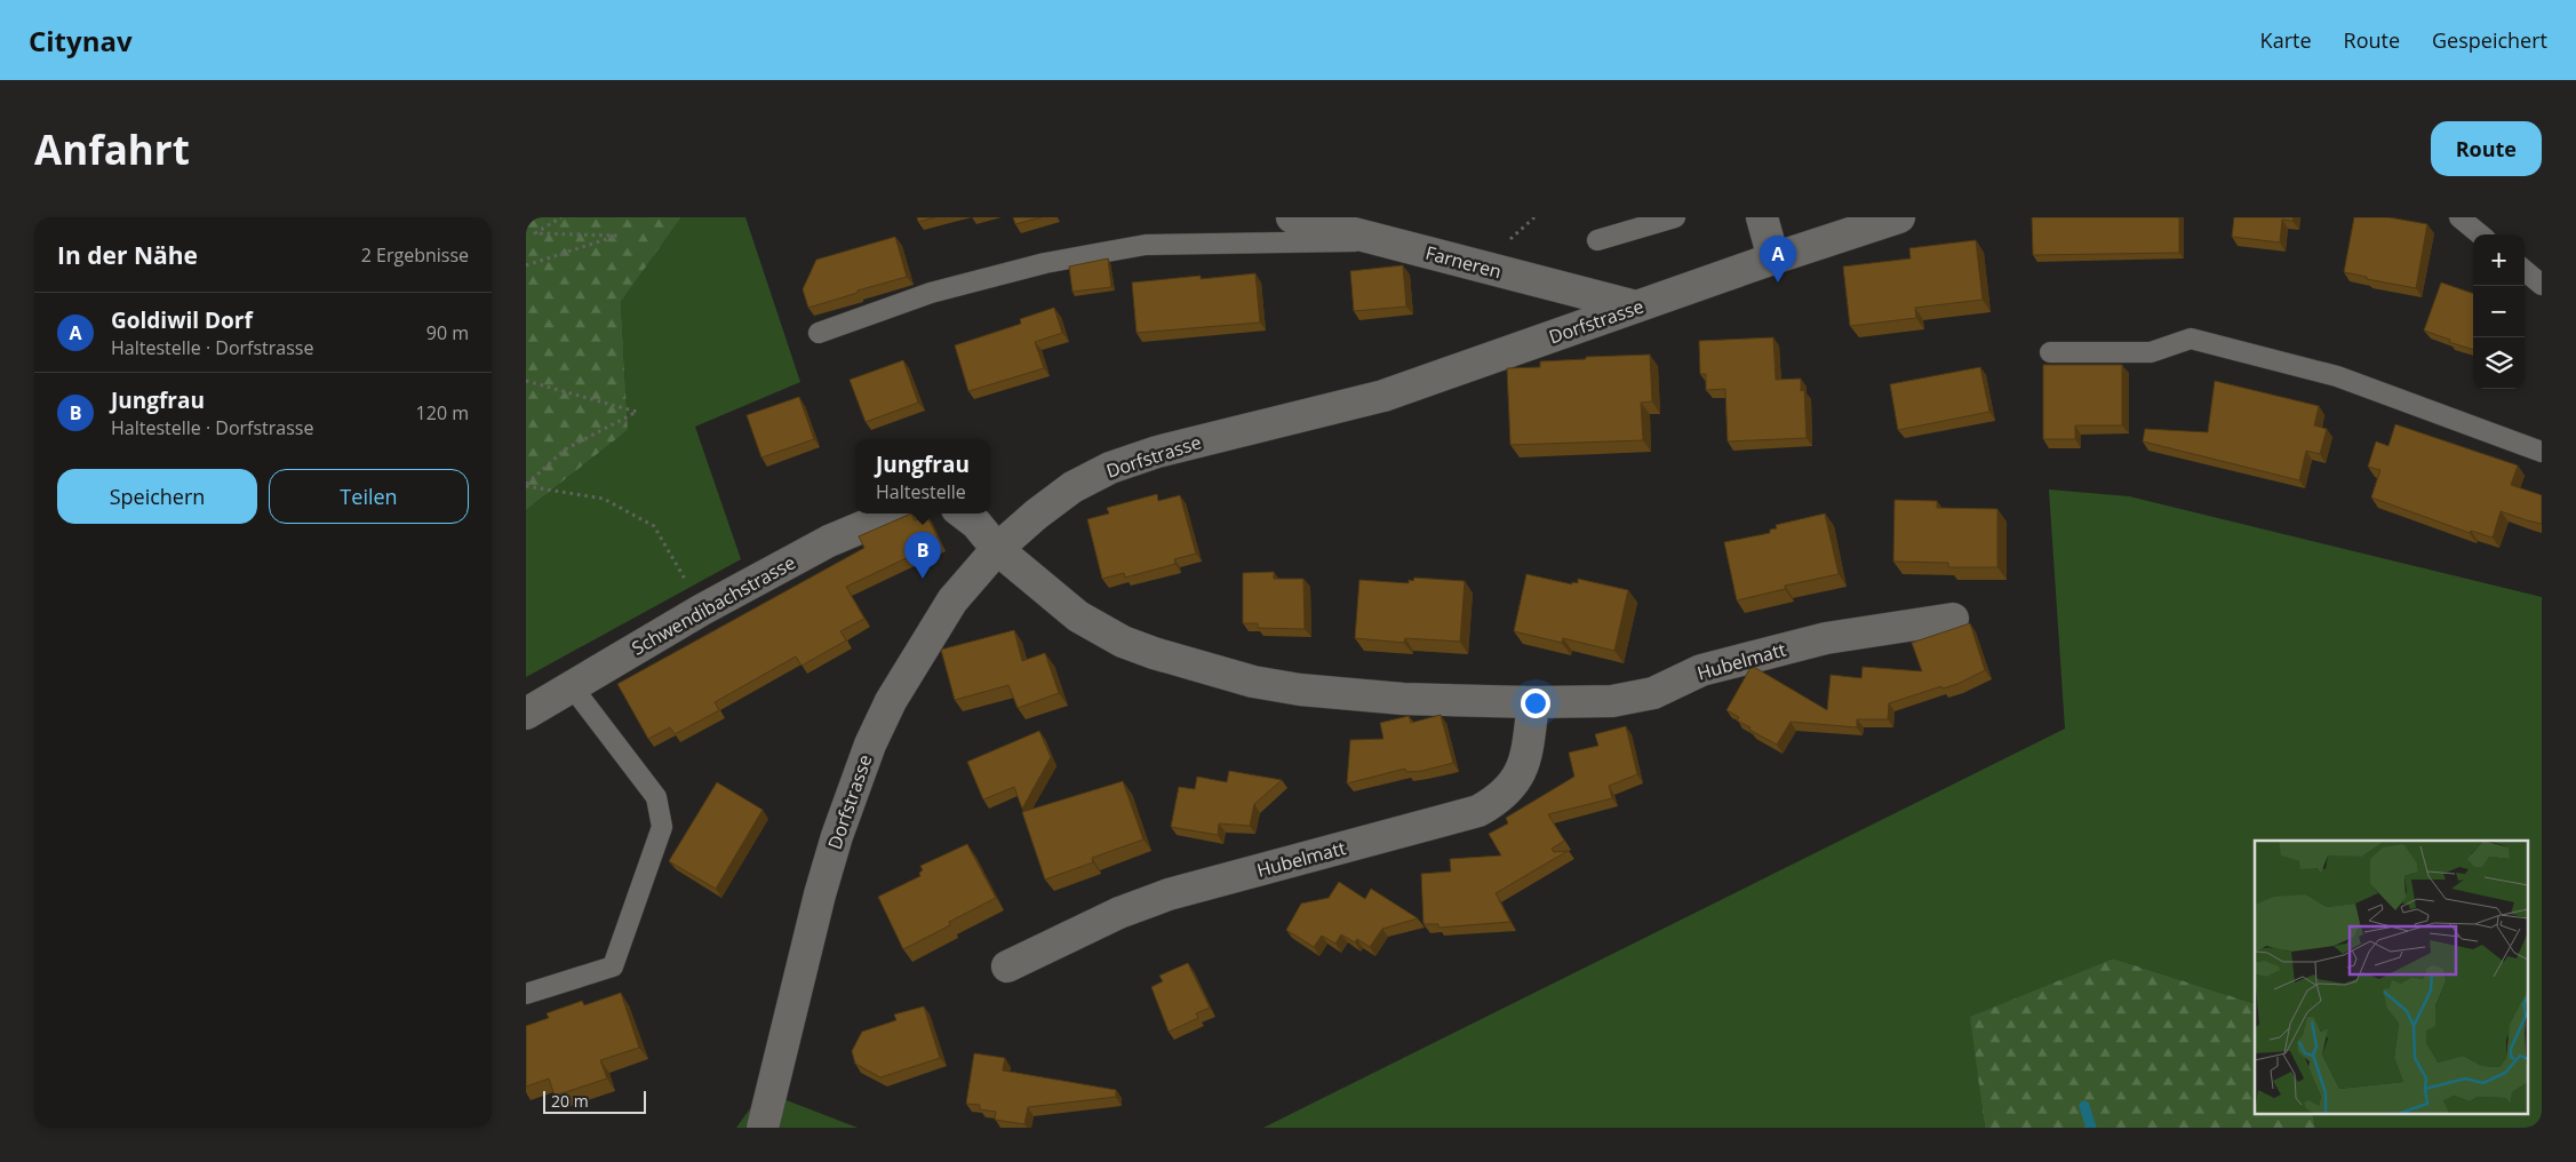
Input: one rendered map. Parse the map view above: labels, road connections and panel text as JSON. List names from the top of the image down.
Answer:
{
  "streets": {
    "street": [
      "Farneren",
      "Dorfstrasse",
      "Schwendibachstrasse",
      "Hubelmatt"
    ]
  },
  "crossings": [
    ["Farneren", "Dorfstrasse"],
    ["Dorfstrasse", "Hubelmatt"]
  ],
  "scale_bar": "20 m",
  "page": {
    "header": "Citynav",
    "nav": ["Karte", "Route", "Gespeichert"],
    "buttons": [
      "Route",
      ["Speichern", "Teilen"]
    ],
    "title": "Anfahrt",
    "heading": ["In der Nähe", "2 Ergebnisse"],
    "map_buttons": ["+", "−"],
    "pins": ["A", "B"],
    "list": [
      {
        "mark": "A",
        "name": "Goldiwil Dorf",
        "note": "Haltestelle · Dorfstrasse",
        "value": "90 m"
      },
      {
        "mark": "B",
        "name": "Jungfrau",
        "note": "Haltestelle · Dorfstrasse",
        "value": "120 m"
      }
    ],
    "popup": ["Jungfrau", "Haltestelle"],
    "scale": "20 m"
  }
}
